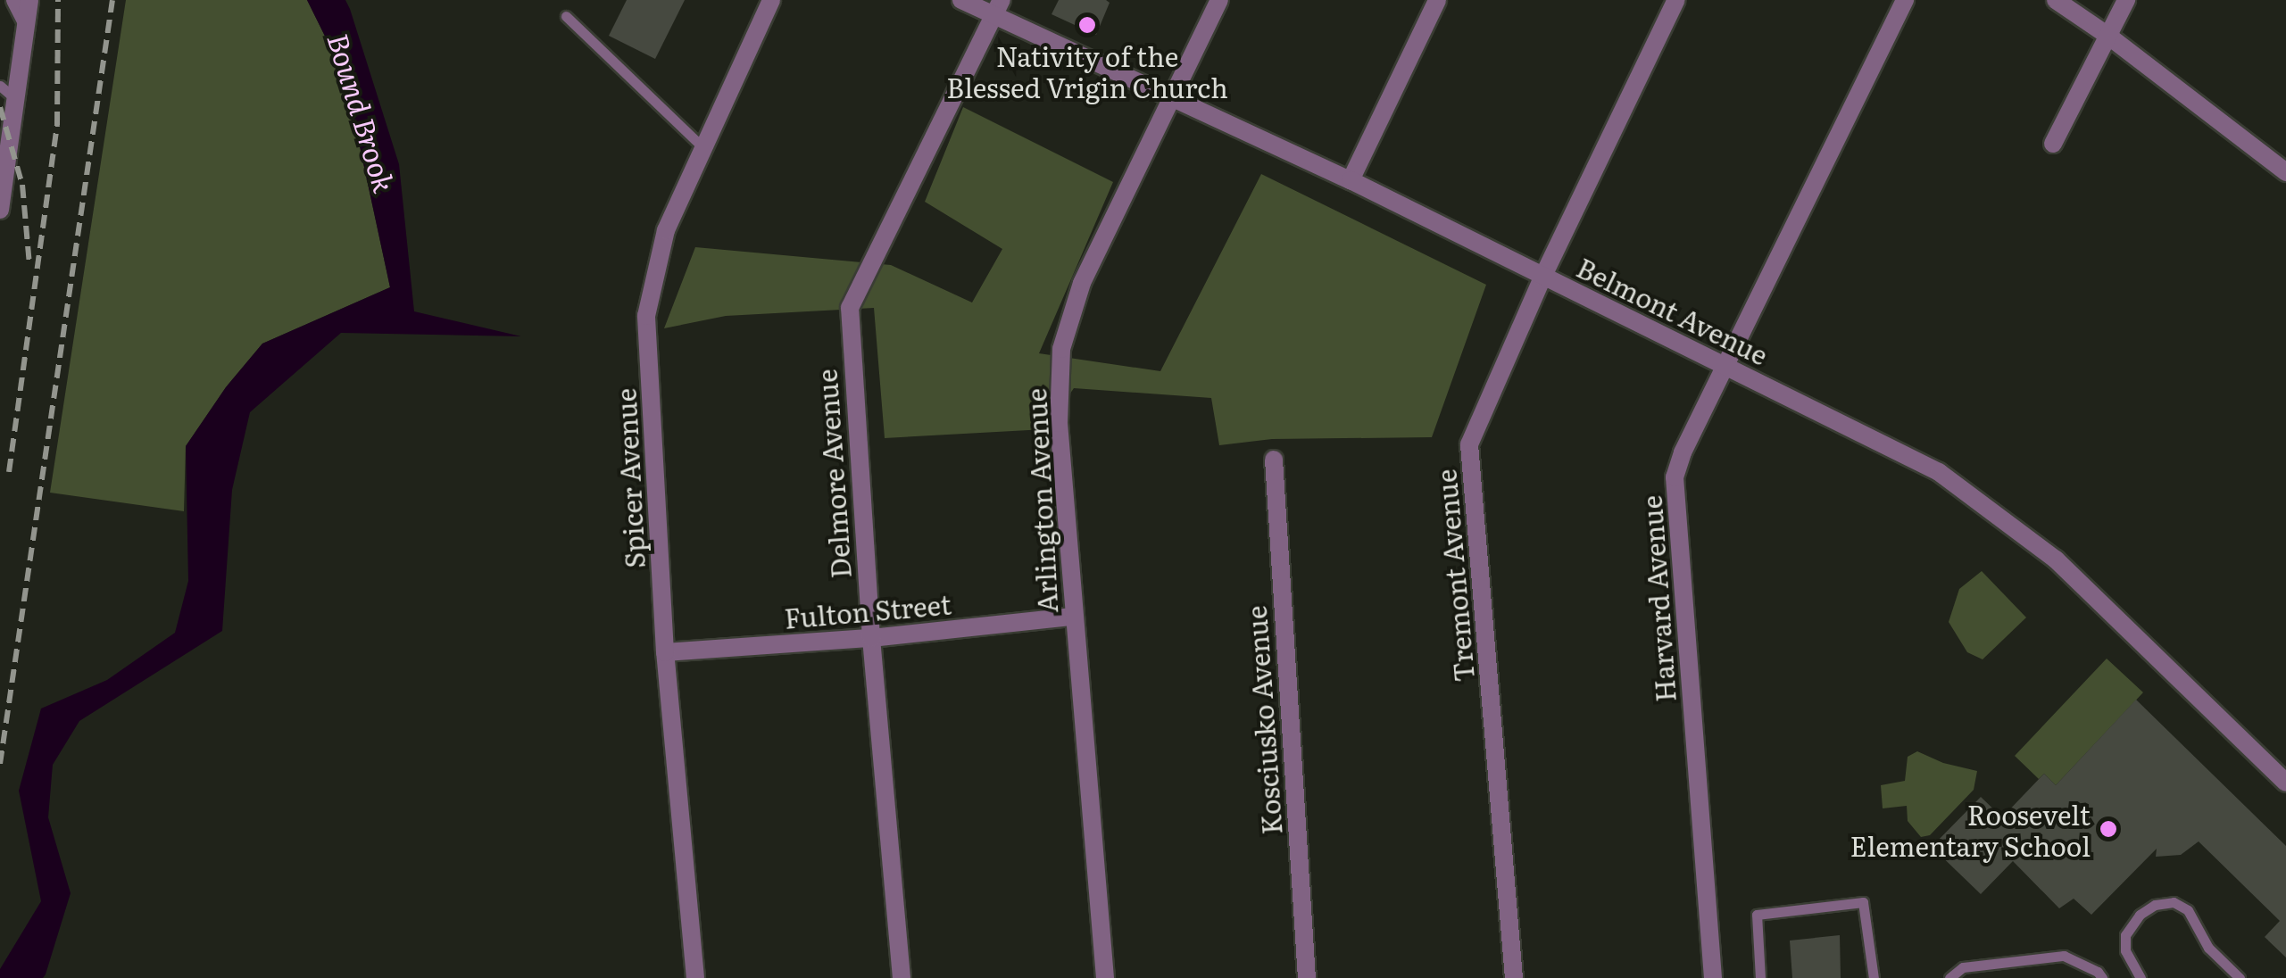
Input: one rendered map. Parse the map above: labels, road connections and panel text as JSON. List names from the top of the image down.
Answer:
{
  "streets": {
    "street": [
      "Belmont Avenue",
      "Delmore Avenue",
      "Spicer Avenue",
      "Arlington Avenue",
      "Tremont Avenue",
      "Harvard Avenue",
      "Fulton Street",
      "Kosciusko Avenue"
    ]
  },
  "crossings": [
    ["Belmont Avenue", "Delmore Avenue"],
    ["Belmont Avenue", "Arlington Avenue"],
    ["Belmont Avenue", "Tremont Avenue"],
    ["Belmont Avenue", "Harvard Avenue"],
    ["Delmore Avenue", "Fulton Street"],
    ["Spicer Avenue", "Fulton Street"],
    ["Arlington Avenue", "Fulton Street"]
  ],
  "water": ["Bound Brook"],
  "places": ["Nativity of the Blessed Vrigin Church", "Roosevelt Elementary School"]
}
